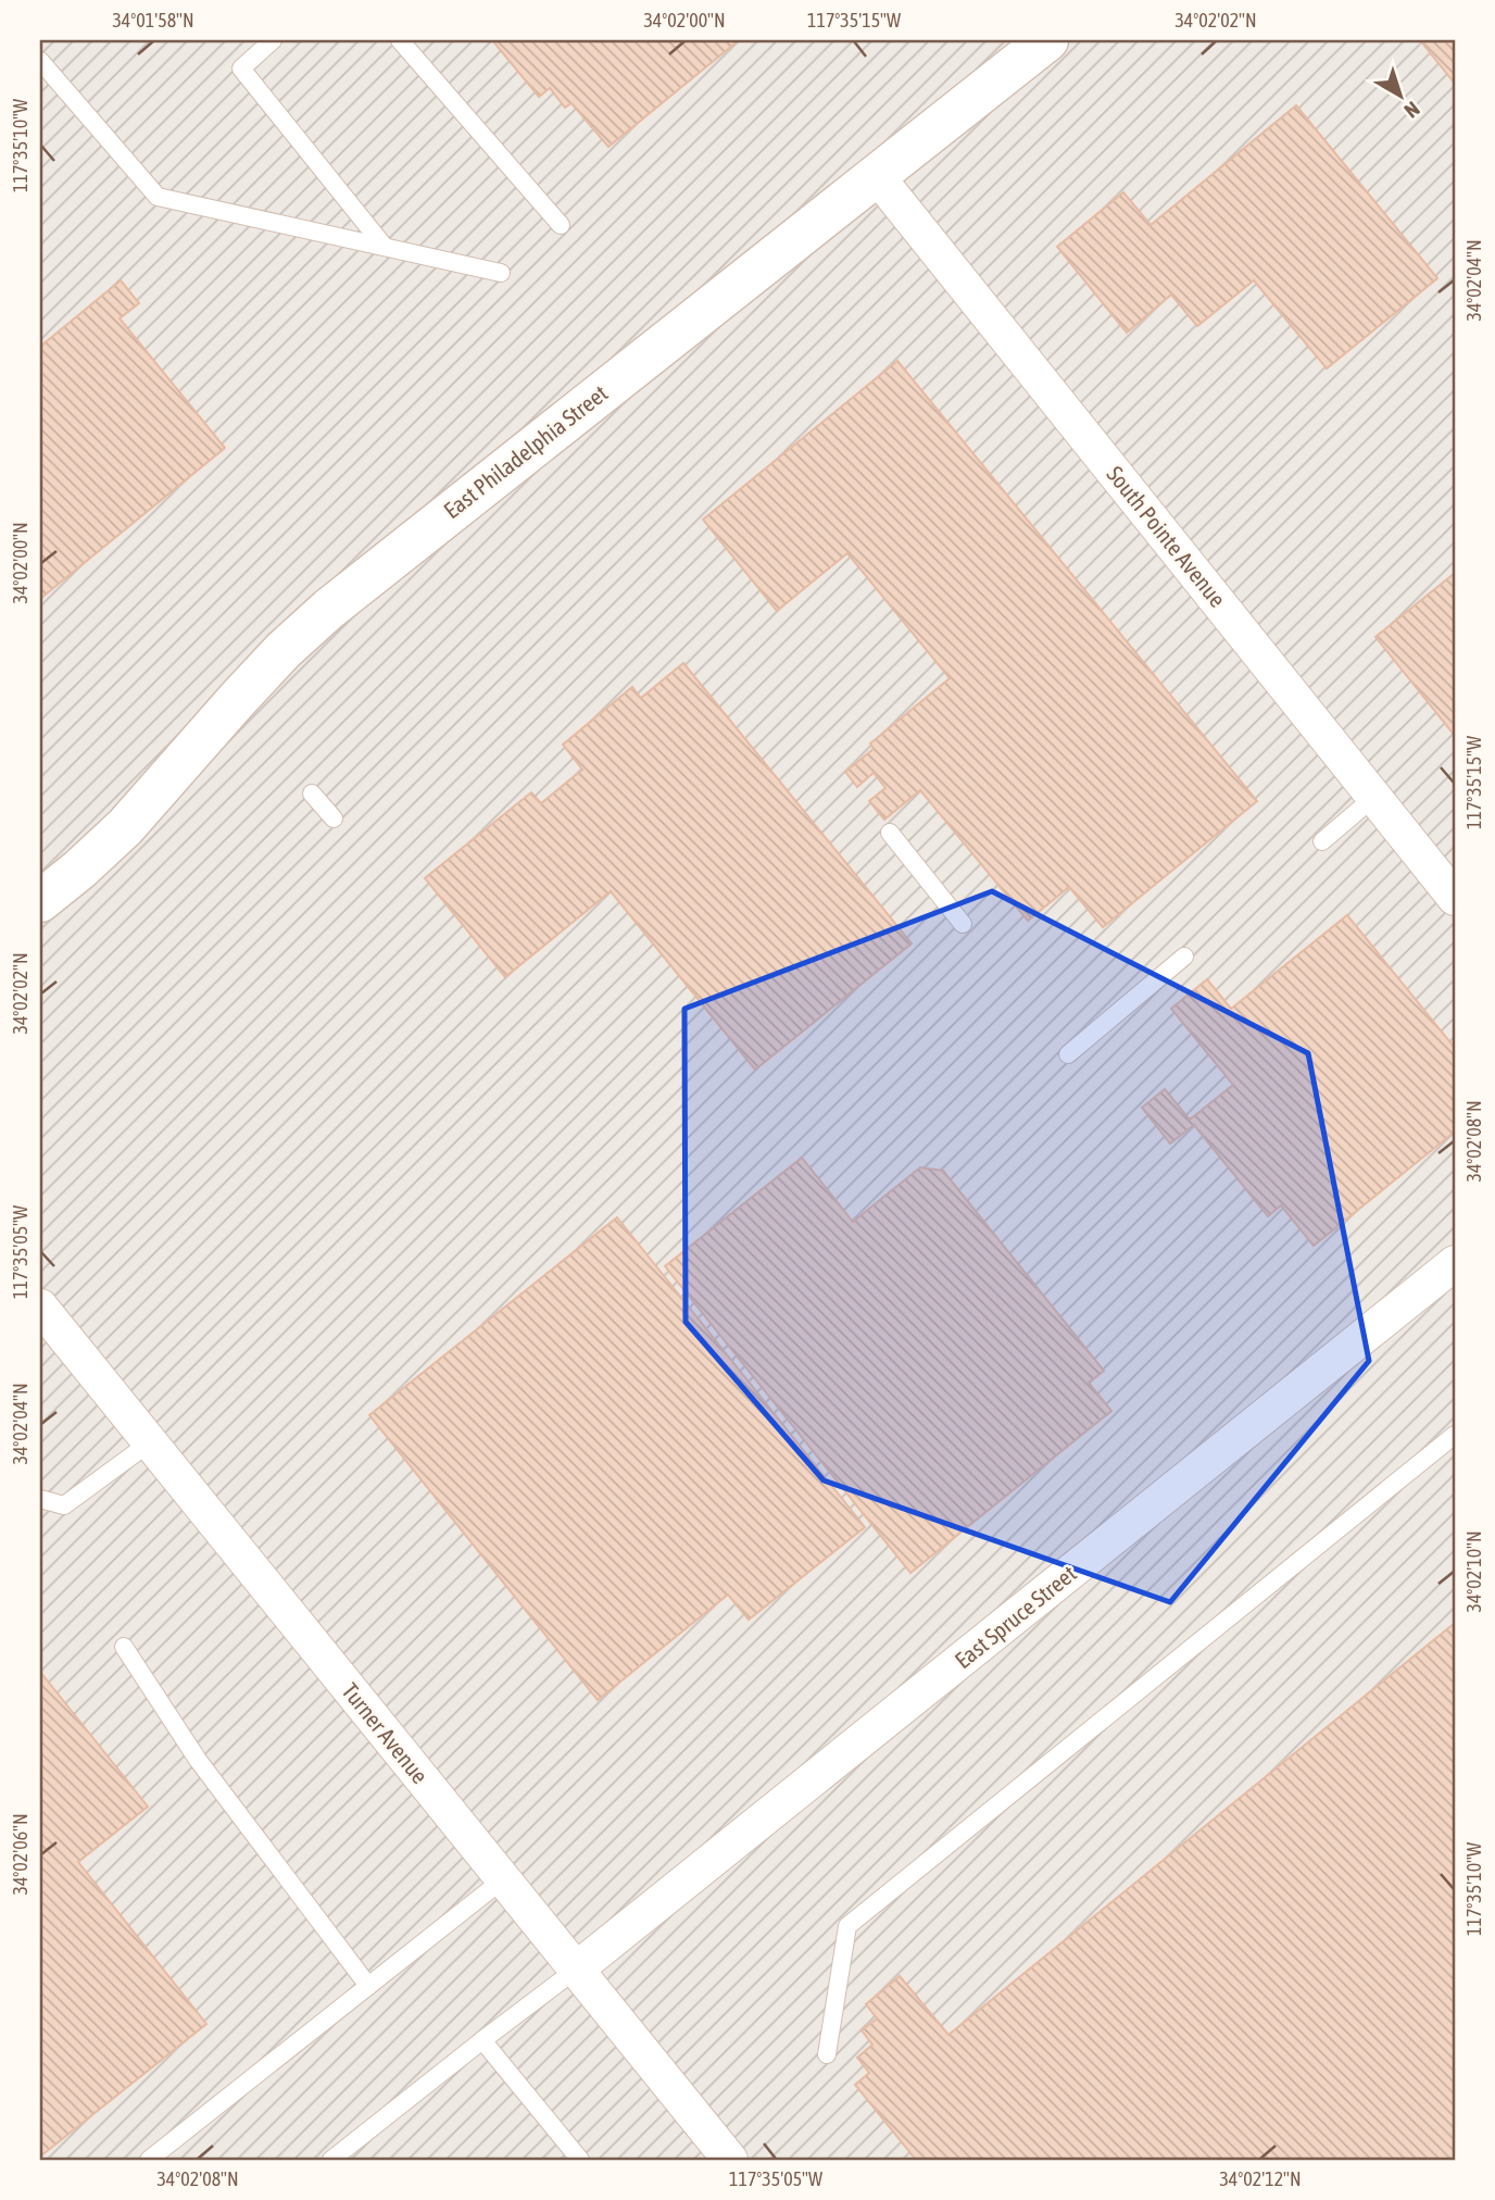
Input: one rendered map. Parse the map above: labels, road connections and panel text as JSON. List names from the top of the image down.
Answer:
{
  "streets": {
    "street": [
      "East Philadelphia Street",
      "South Pointe Avenue",
      "East Spruce Street",
      "Turner Avenue"
    ]
  },
  "crossings": [
    ["East Philadelphia Street", "South Pointe Avenue"],
    ["East Spruce Street", "Turner Avenue"]
  ],
  "north": "bottom right",
  "coordinates": [
    "34°01'58\"N",
    "34°02'00\"N",
    "117°35'15\"W",
    "34°02'02\"N",
    "117°35'10\"W",
    "34°02'04\"N",
    "34°02'08\"N",
    "117°35'05\"W",
    "34°02'10\"N",
    "34°02'06\"N",
    "34°02'12\"N"
  ]
}
